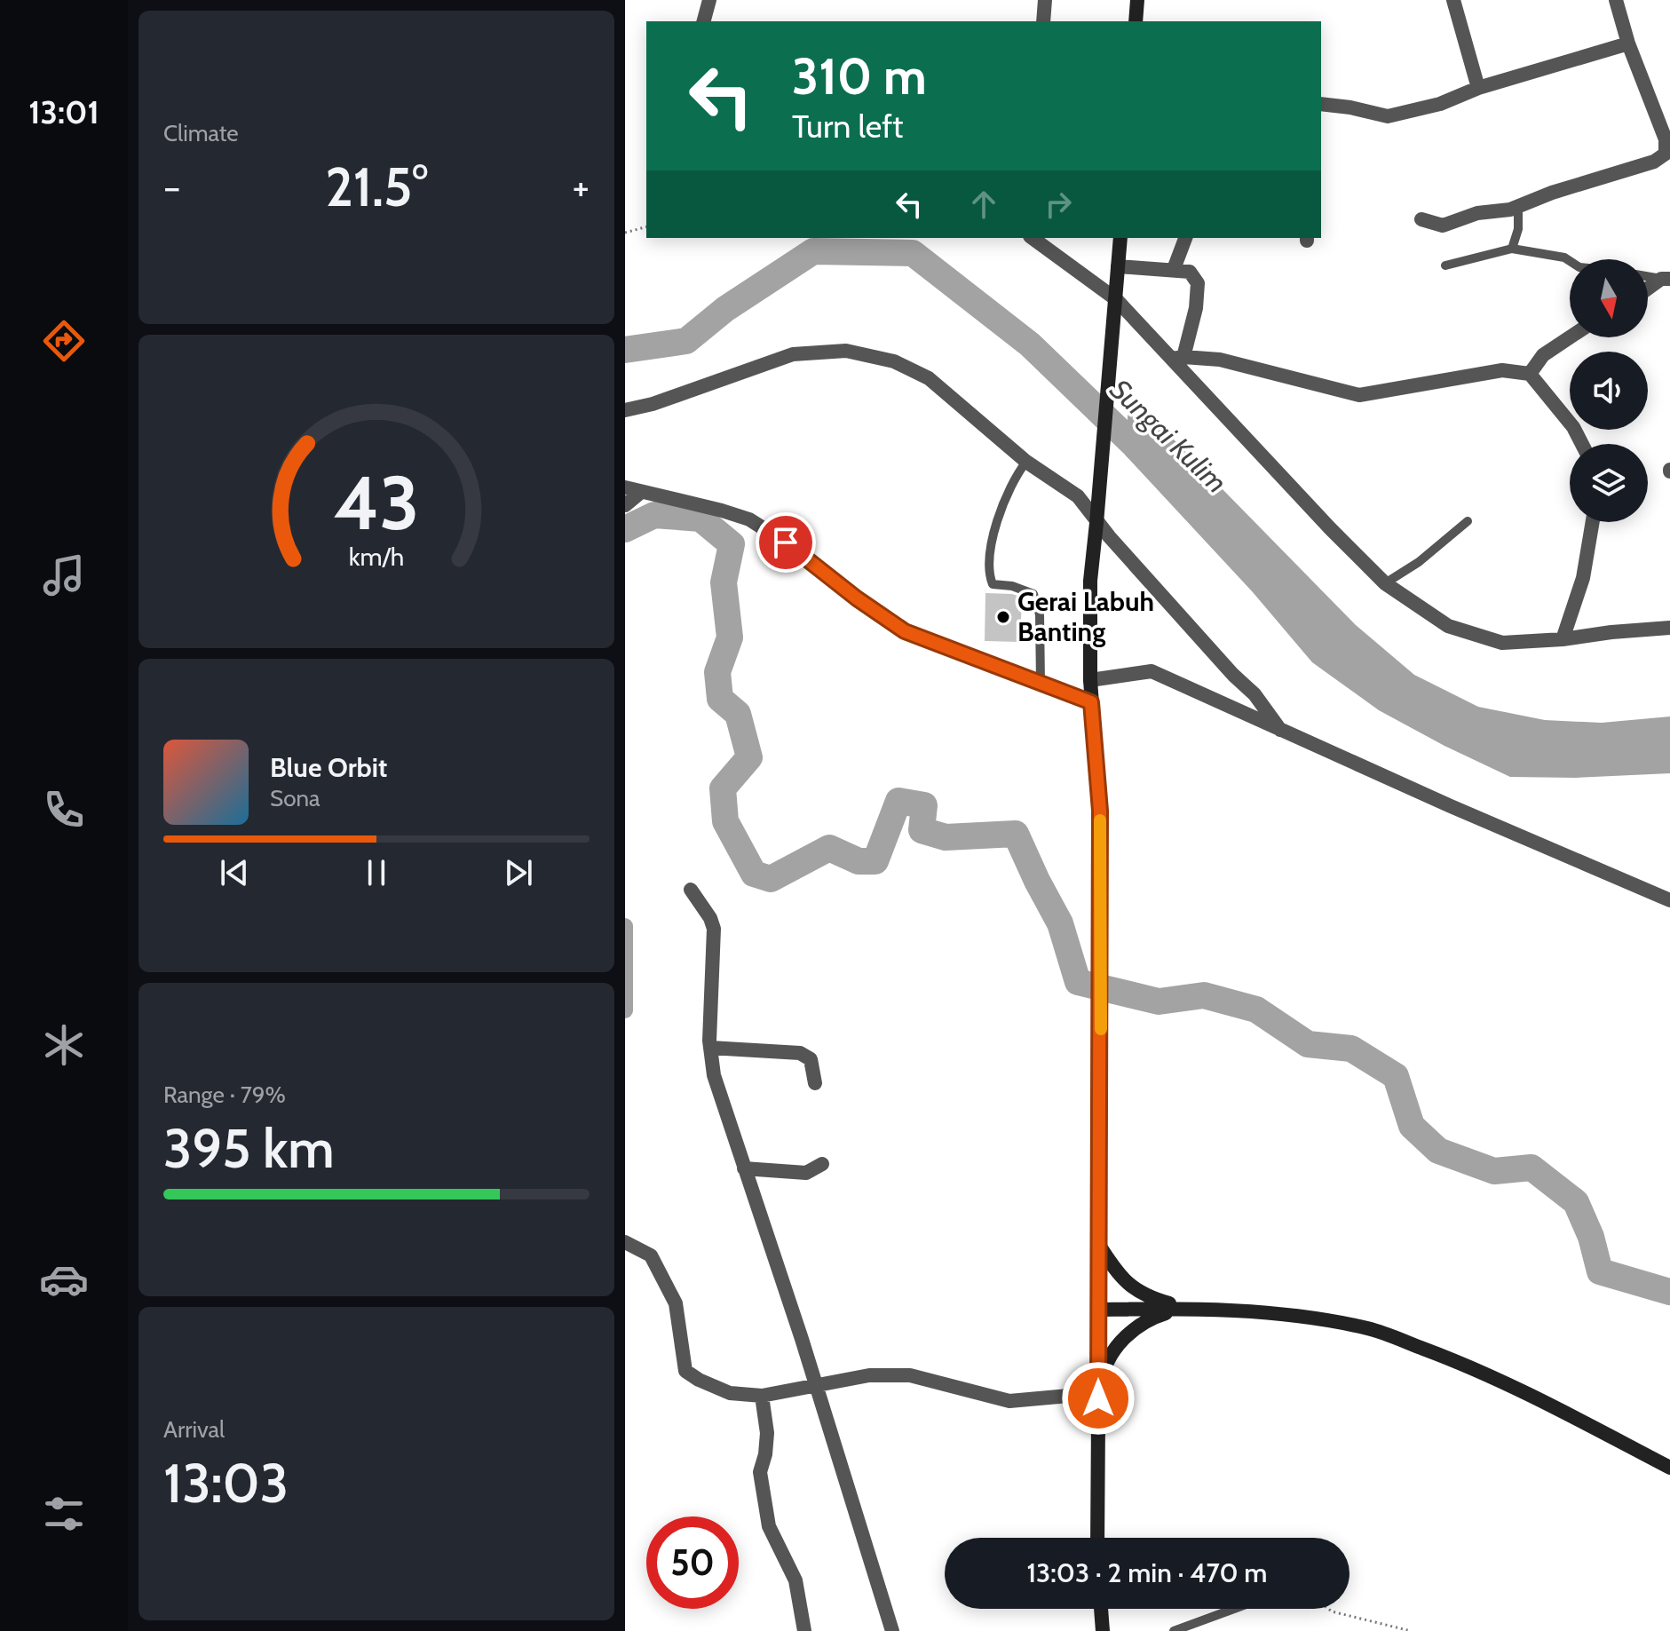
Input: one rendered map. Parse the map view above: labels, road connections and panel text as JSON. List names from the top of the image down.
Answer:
{
  "water": ["Sungai Kulim"],
  "places": ["Gerai Labuh Banting"],
  "north": "bottom",
  "page": {
    "tabs": "13:01",
    "tile": [
      "Climate",
      ["Range · 79%", "395 km"],
      ["Arrival", "13:03"]
    ],
    "turn": ["310 m", "Turn left"],
    "heat": ["−", "21.5°", "+"],
    "song": ["Blue Orbit", "Sona"],
    "limit": "50",
    "trip": "13:03 · 2 min · 470 m",
    "gauge": ["43", "km/h"]
  }
}
